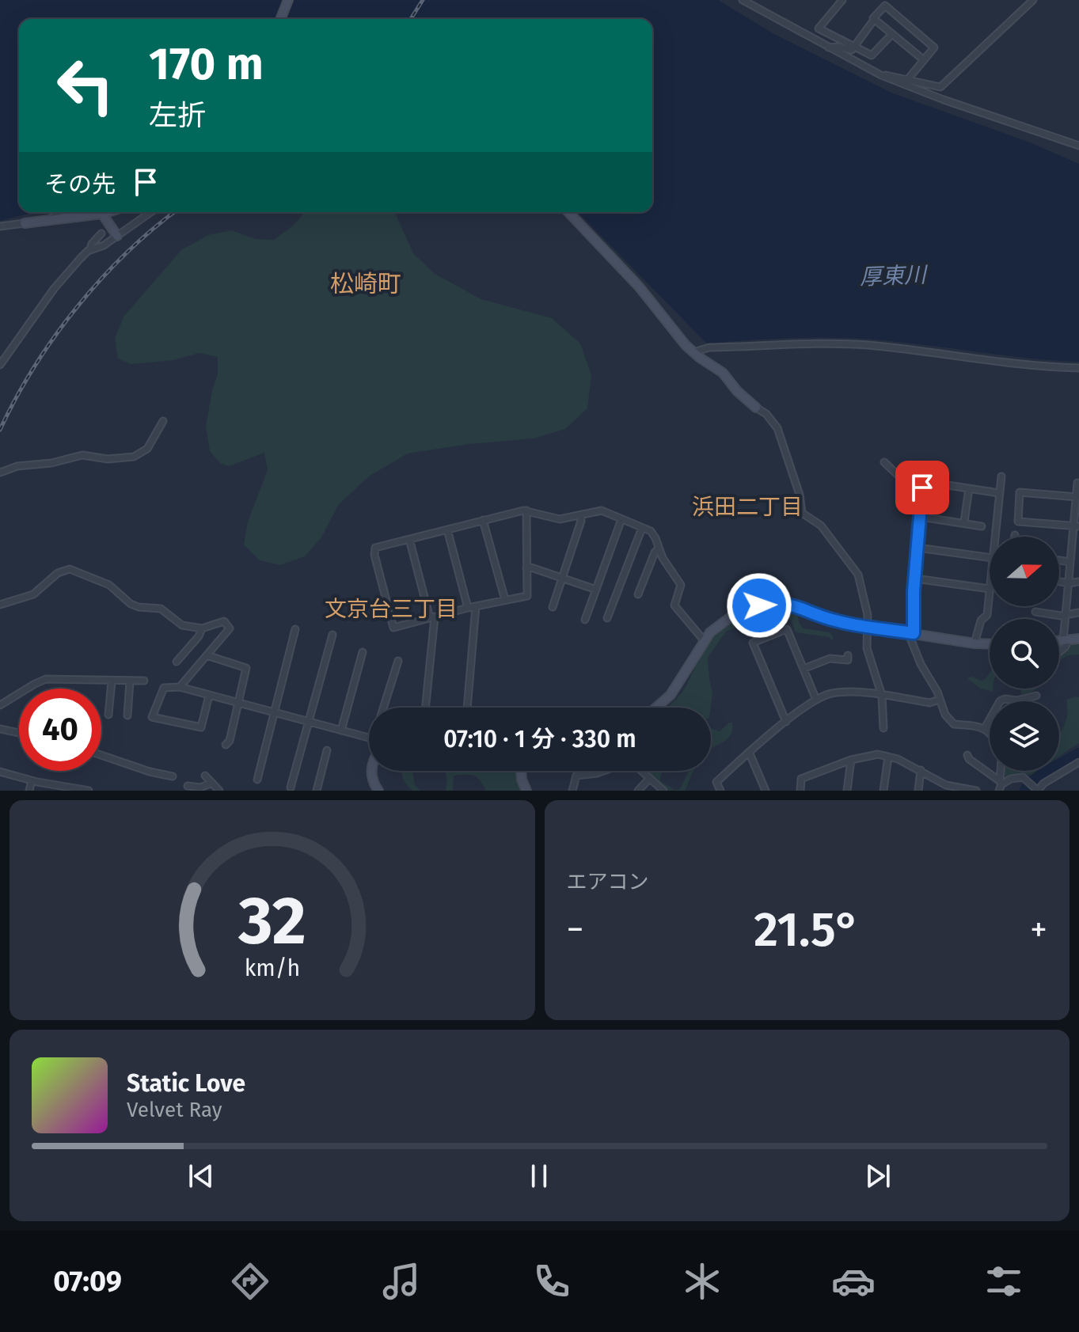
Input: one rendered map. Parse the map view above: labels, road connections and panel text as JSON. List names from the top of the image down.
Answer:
{
  "districts": ["松崎町", "浜田二丁目", "文京台三丁目"],
  "water": ["厚東川"],
  "north": "right",
  "page": {
    "turn": ["170 m", "左折"],
    "then": "その先",
    "limit": "40",
    "trip": "07:10 · 1 分 · 330 m",
    "tile": "エアコン",
    "heat": ["−", "21.5°", "+"],
    "song": ["Static Love", "Velvet Ray"],
    "tabs": "07:09",
    "gauge": ["32", "km/h"]
  }
}
